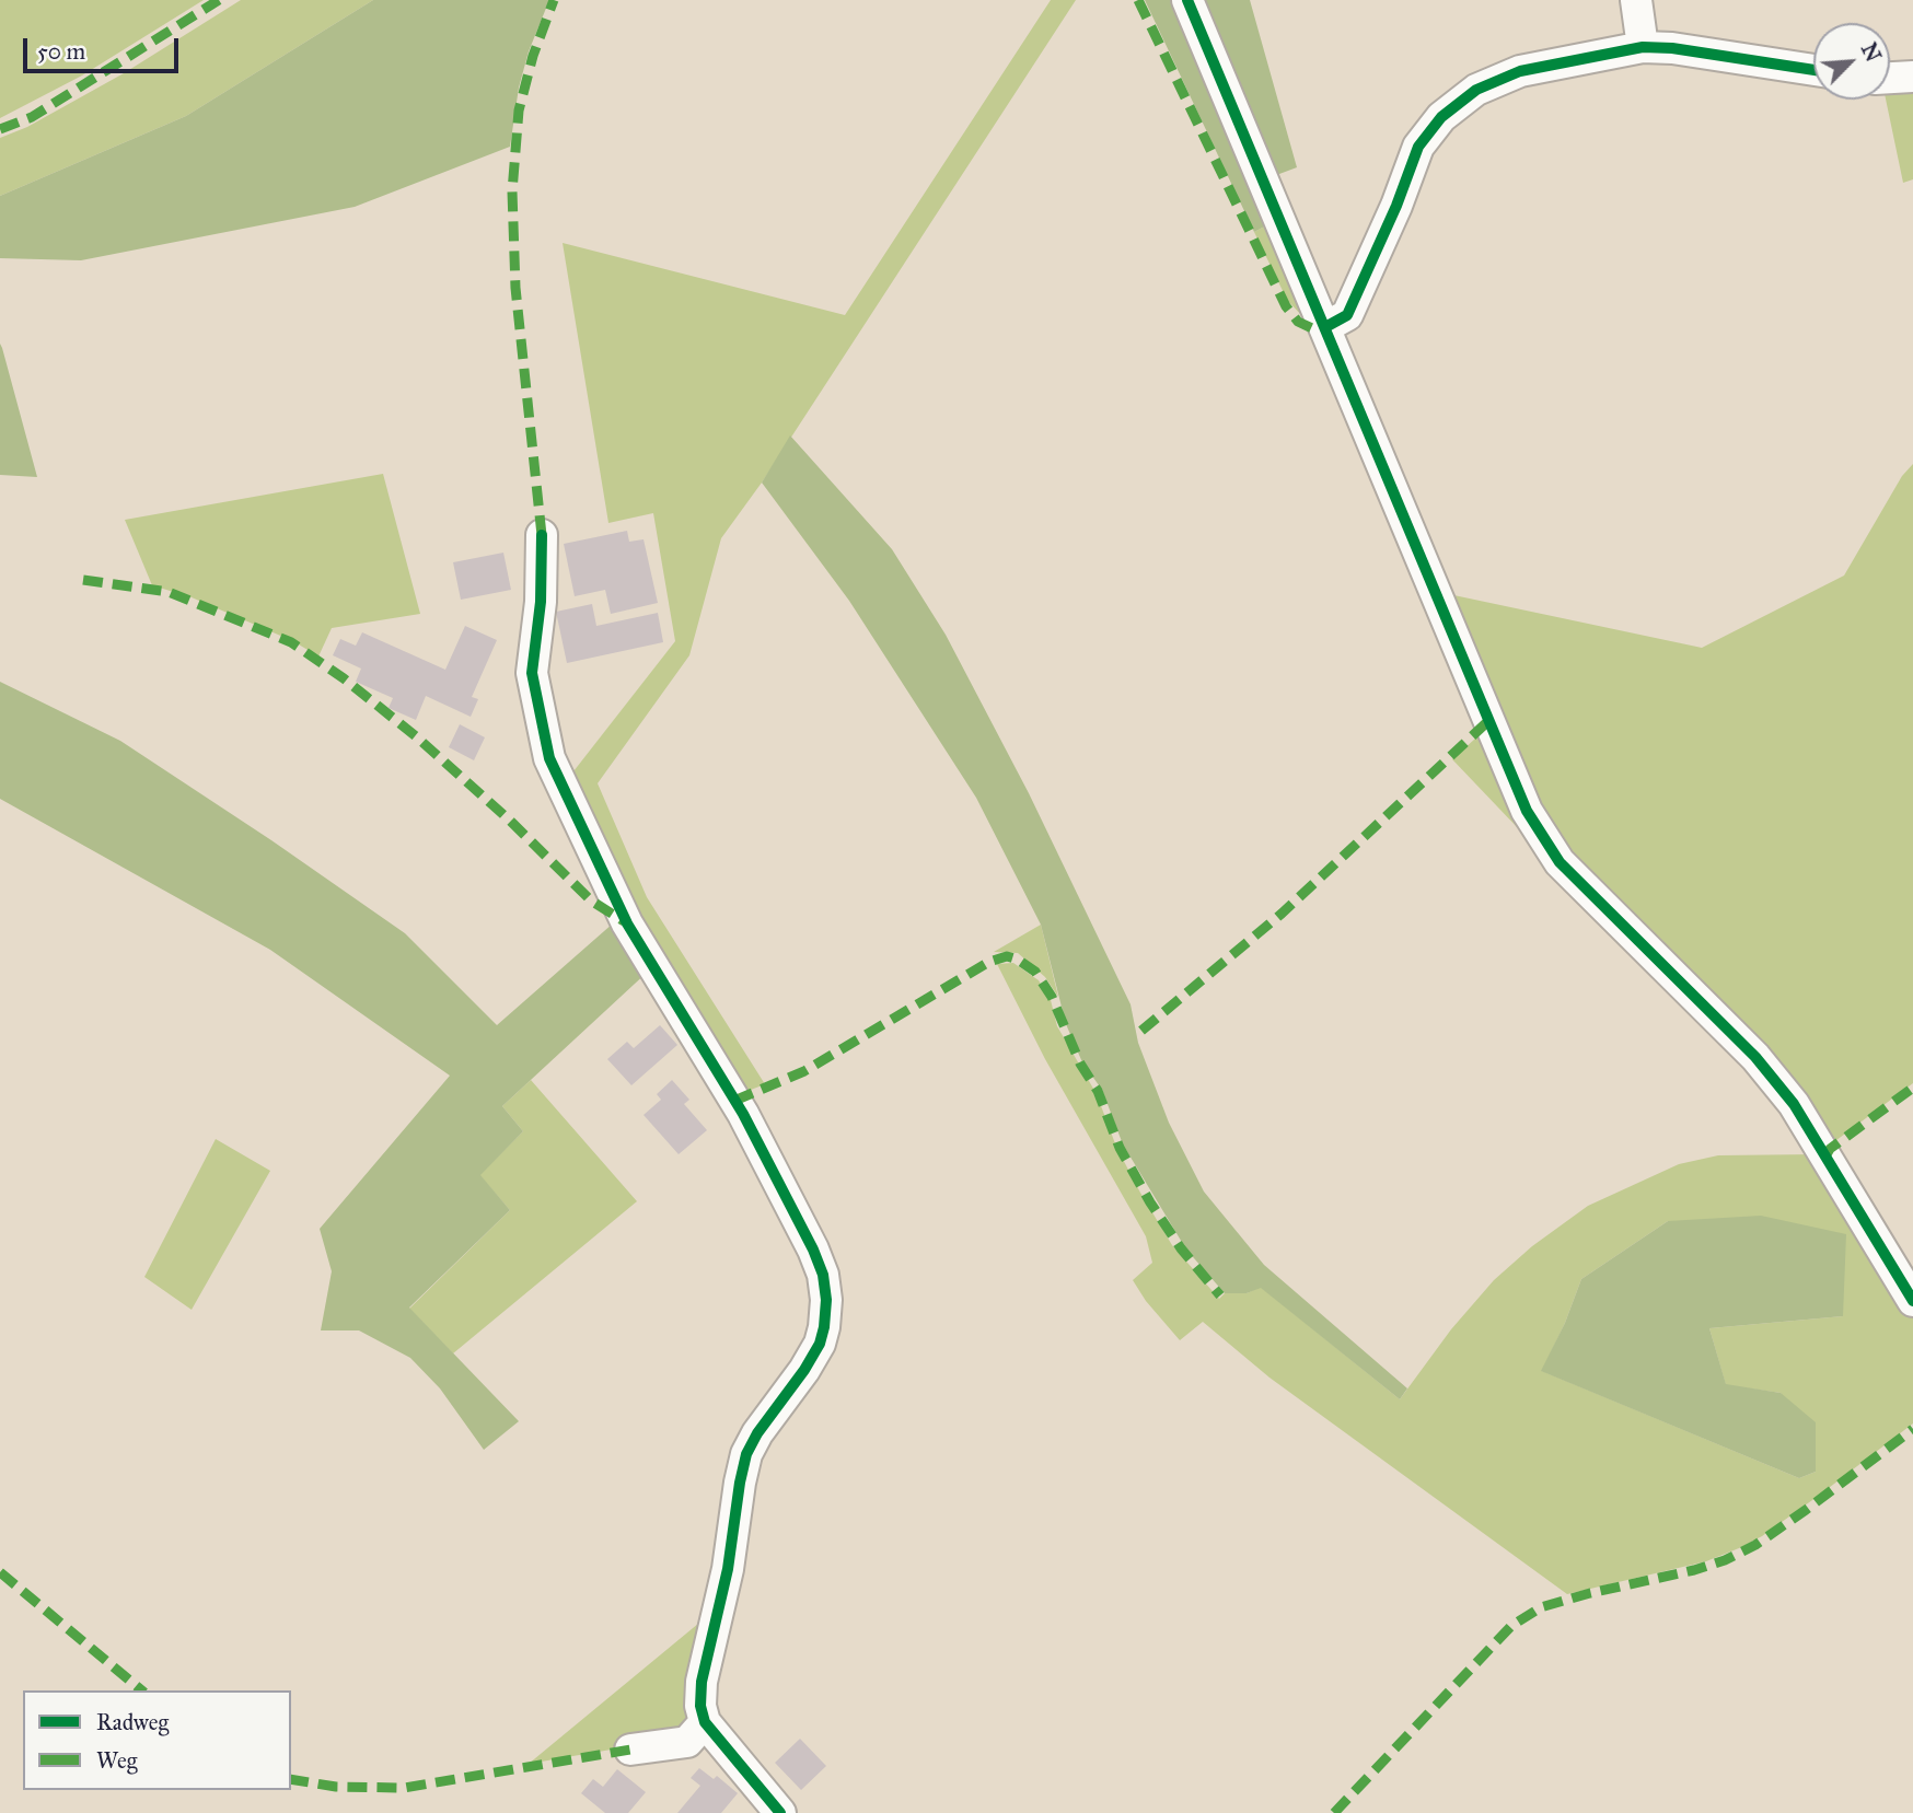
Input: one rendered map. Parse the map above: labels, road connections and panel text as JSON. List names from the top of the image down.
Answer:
{
  "legend": ["Radweg", "Weg"],
  "scale_bar": "50 m",
  "north": "top right"
}
